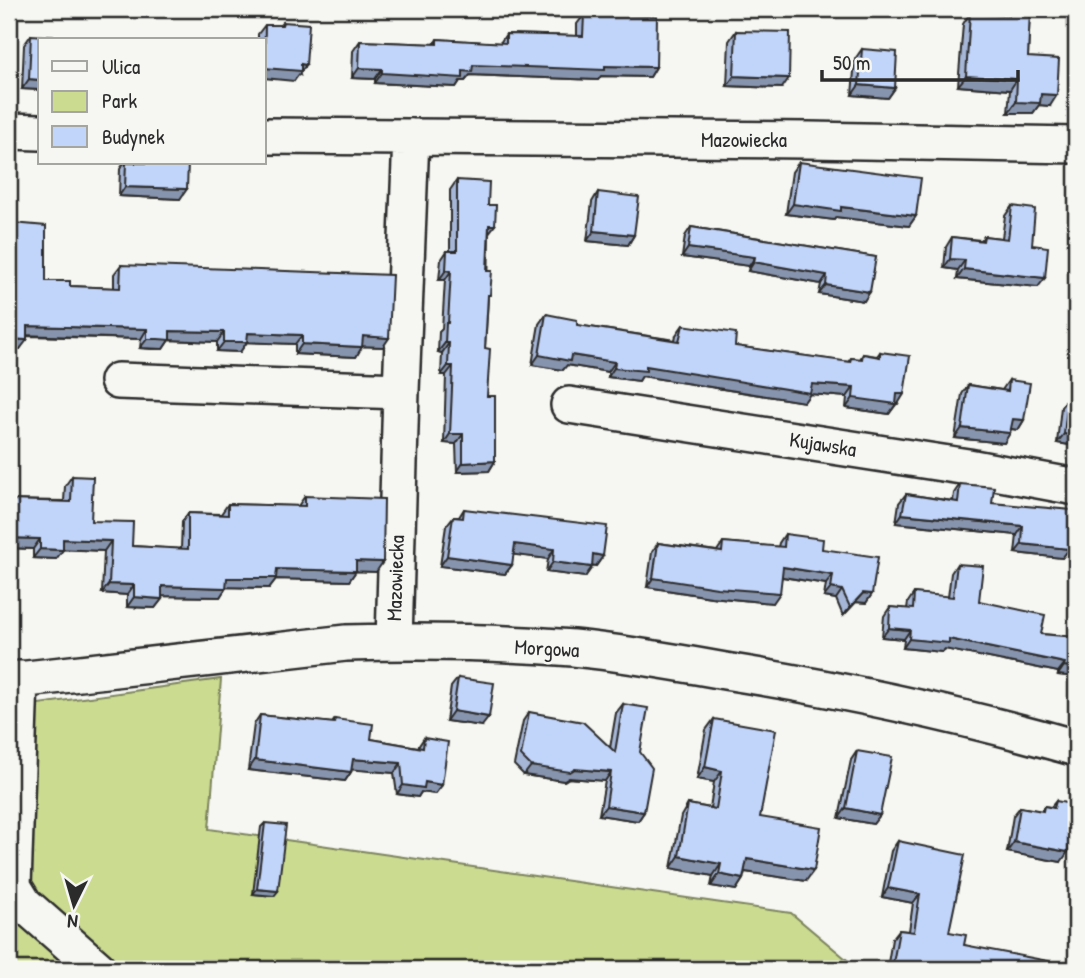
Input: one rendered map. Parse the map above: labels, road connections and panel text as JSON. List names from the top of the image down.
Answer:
{
  "streets": {
    "street": ["Mazowiecka", "Kujawska", "Morgowa"]
  },
  "crossings": [
    ["Mazowiecka", "Morgowa"]
  ],
  "legend": ["Ulica", "Park", "Budynek"],
  "scale_bar": "50 m",
  "north": "bottom"
}
